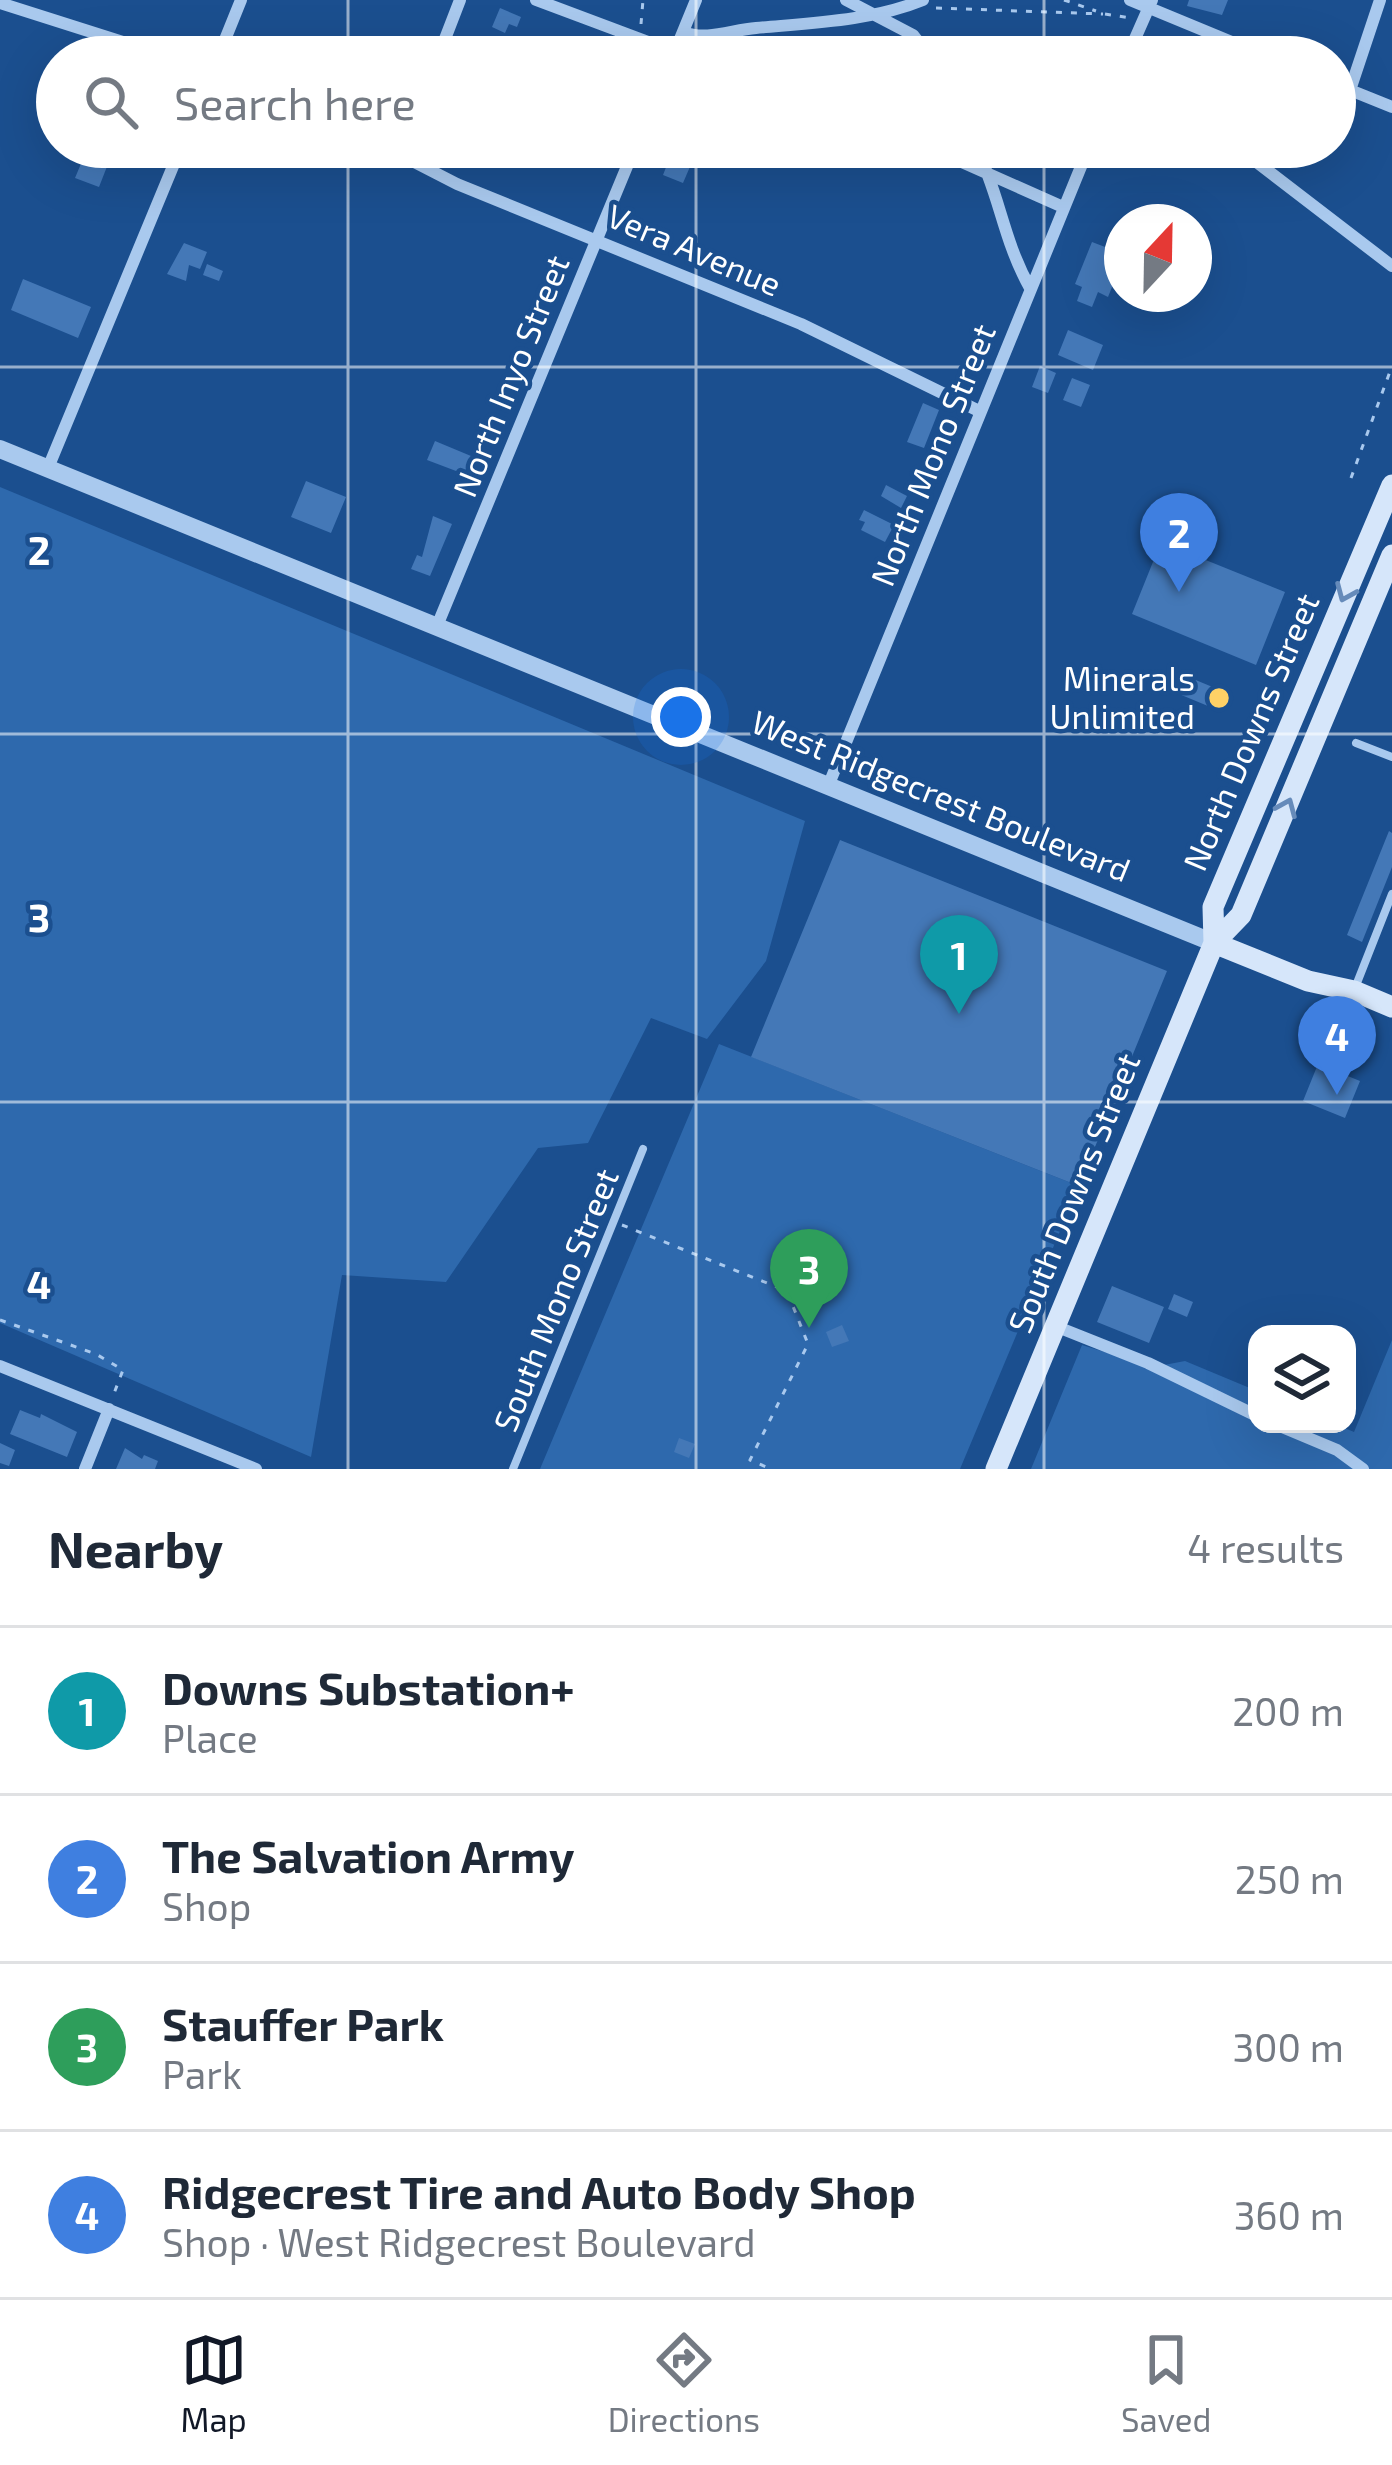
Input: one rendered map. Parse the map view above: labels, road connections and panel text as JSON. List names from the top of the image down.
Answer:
{
  "streets": {
    "main road": ["North Downs Street", "West Ridgecrest Boulevard", "South Downs Street"],
    "street": ["Vera Avenue", "North Inyo Street", "North Mono Street"],
    "lane": ["South Mono Street"]
  },
  "crossings": [
    ["Vera Avenue", "North Inyo Street"],
    ["Vera Avenue", "North Mono Street"],
    ["North Inyo Street", "West Ridgecrest Boulevard"],
    ["North Mono Street", "West Ridgecrest Boulevard"],
    ["North Downs Street", "West Ridgecrest Boulevard"],
    ["North Downs Street", "South Downs Street"],
    ["West Ridgecrest Boulevard", "South Downs Street"]
  ],
  "places": ["Minerals Unlimited"],
  "north": "top",
  "page": {
    "search": "Search here",
    "pins": [
      "2",
      "1",
      "4",
      "3"
    ],
    "heading": ["Nearby", "4 results"],
    "list": [
      {
        "mark": "1",
        "name": "Downs Substation+",
        "note": "Place",
        "value": "200 m"
      },
      {
        "mark": "2",
        "name": "The Salvation Army",
        "note": "Shop",
        "value": "250 m"
      },
      {
        "mark": "3",
        "name": "Stauffer Park",
        "note": "Park",
        "value": "300 m"
      },
      {
        "mark": "4",
        "name": "Ridgecrest Tire and Auto Body Shop",
        "note": "Shop · West Ridgecrest Boulevard",
        "value": "360 m"
      }
    ],
    "nav": ["Map", "Directions", "Saved"]
  },
  "grid": {
    "rows": ["2", "3", "4"]
  }
}
